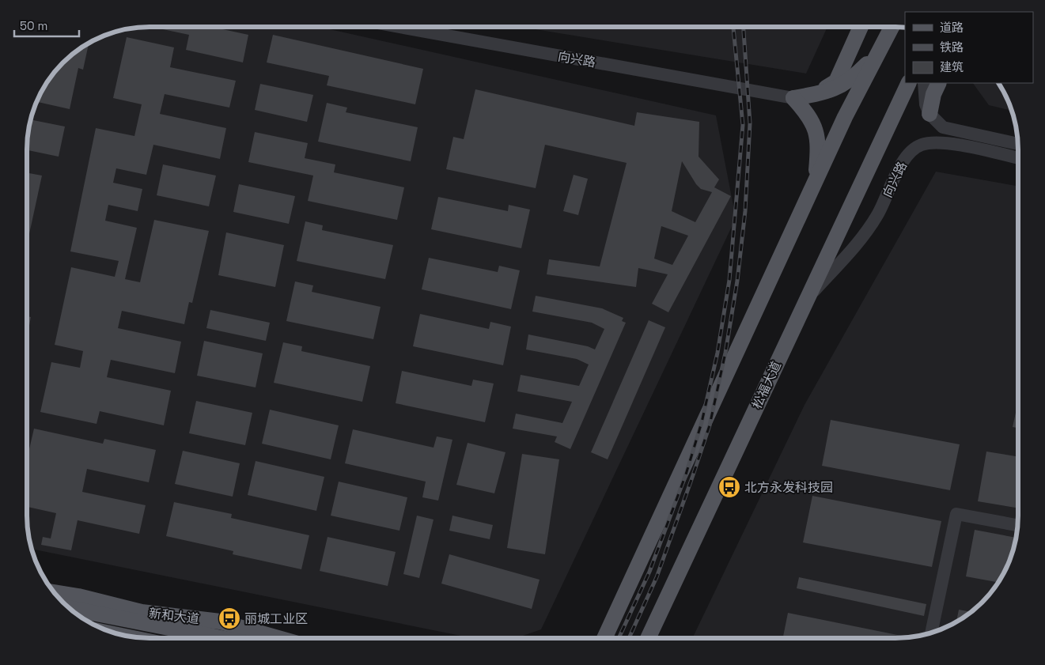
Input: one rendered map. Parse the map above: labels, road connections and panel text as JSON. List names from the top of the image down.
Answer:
{
  "streets": {
    "main road": ["松福大道", "新和大道"],
    "street": ["向兴路"]
  },
  "crossings": [
    ["向兴路", "松福大道"]
  ],
  "places": {
    "bus stop": ["北方永发科技园", "丽城工业区"]
  },
  "legend": ["道路", "铁路", "建筑"],
  "scale_bar": "50 m"
}
